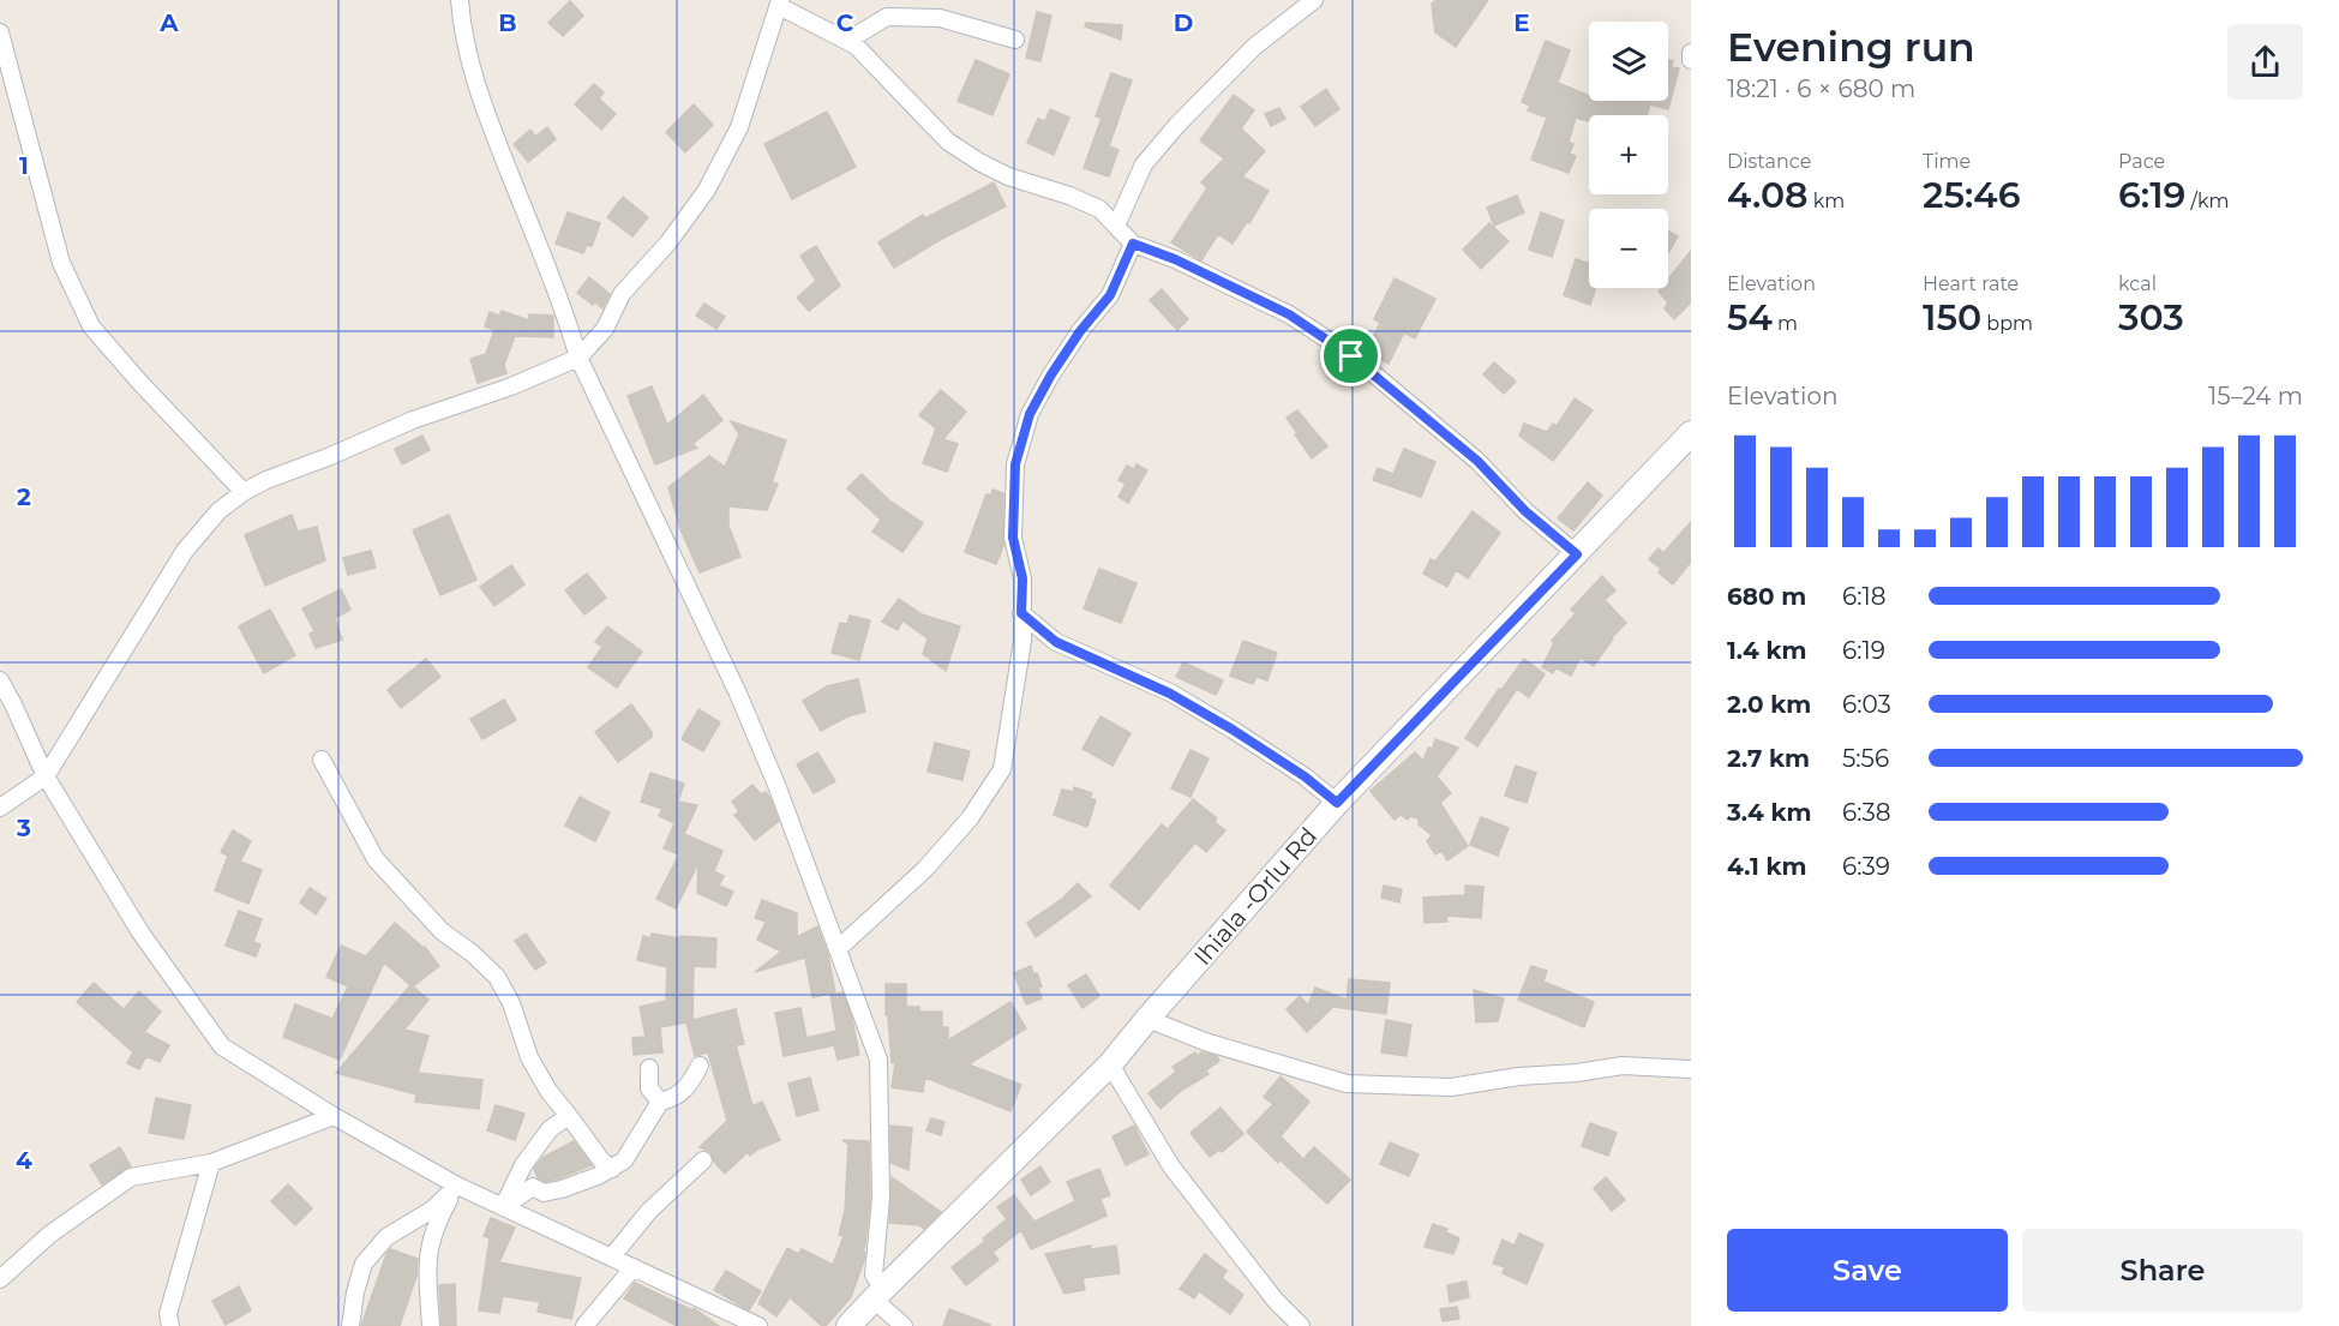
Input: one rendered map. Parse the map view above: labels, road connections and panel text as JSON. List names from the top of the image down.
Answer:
{
  "streets": {
    "main road": ["Ihiala -Orlu Rd"]
  },
  "page": {
    "heading": ["Evening run", "18:21 · 6 × 680 m"],
    "map_buttons": ["+", "−"],
    "stats": [
      ["Distance", "4.08 km"],
      ["Time", "25:46"],
      ["Pace", "6:19 /km"],
      ["Elevation", "54 m"],
      ["Heart rate", "150 bpm"],
      ["kcal", "303"]
    ],
    "chart": ["Elevation", "15–24 m"],
    "list": [
      {
        "name": "680 m",
        "note": "6:18"
      },
      {
        "name": "1.4 km",
        "note": "6:19"
      },
      {
        "name": "2.0 km",
        "note": "6:03"
      },
      {
        "name": "2.7 km",
        "note": "5:56"
      },
      {
        "name": "3.4 km",
        "note": "6:38"
      },
      {
        "name": "4.1 km",
        "note": "6:39"
      }
    ],
    "buttons": ["Save", "Share"]
  },
  "grid": {
    "columns": [
      "A",
      "B",
      "C",
      "D",
      "E"
    ],
    "rows": [
      "1",
      "2",
      "3",
      "4"
    ]
  }
}
